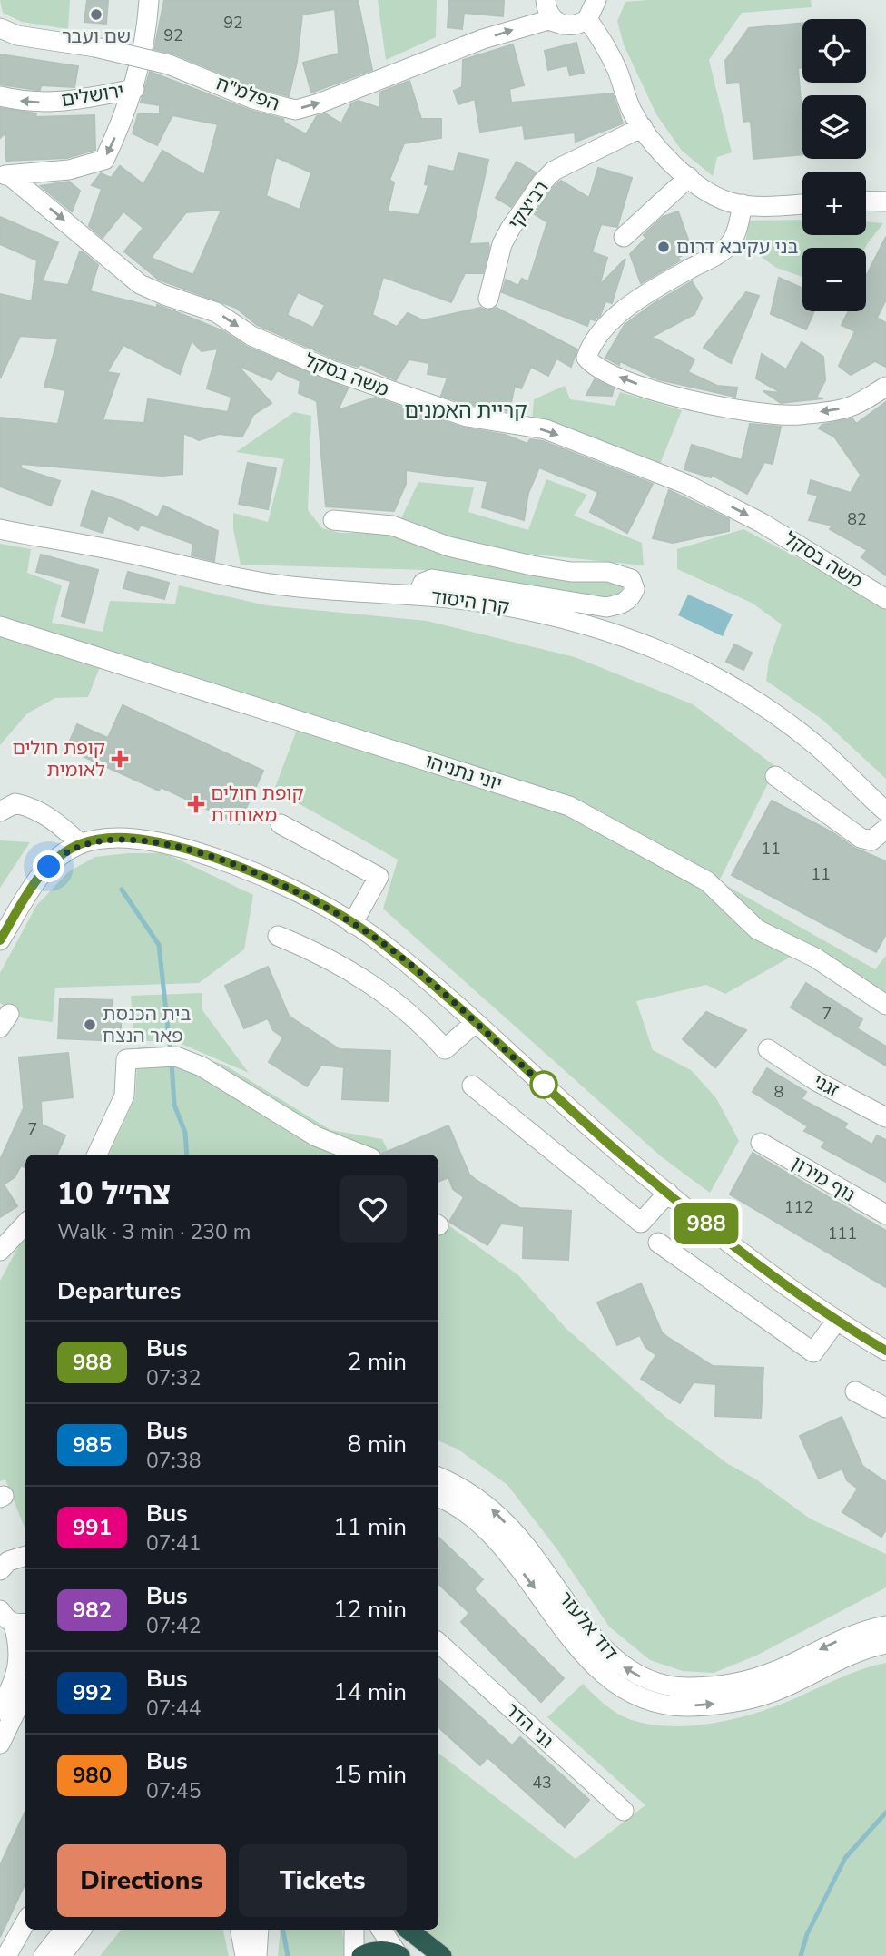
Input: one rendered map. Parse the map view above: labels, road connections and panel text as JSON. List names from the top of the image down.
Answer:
{
  "streets": {
    "street": [
      "הפלמ\"ח",
      "ירושלים",
      "רביצקי",
      "משה בסקל",
      "קרן היסוד",
      "יוני נתניהו",
      "זגני",
      "נוף מירון",
      "דוד אלעזר",
      "גני הדר"
    ]
  },
  "one_way": ["הפלמ\"ח", "ירושלים", "משה בסקל"],
  "districts": ["קריית האמנים"],
  "places": {
    "other": ["שם ועבר", "בני עקיבא דרום", "בית הכנסת פאר הנצח"],
    "health": ["קופת חולים לאומית", "קופת חולים מאוחדת"]
  },
  "lines": ["bus line 988"],
  "house_numbers": [
    "92",
    "92",
    "82",
    "11",
    "11",
    "7",
    "8",
    "7",
    "112",
    "111",
    "43"
  ],
  "page": {
    "on_map": "988",
    "map_buttons": ["+", "−"],
    "heading": [
      ["צה״ל 10", "Walk · 3 min · 230 m"],
      "Departures"
    ],
    "list": [
      {
        "mark": "988",
        "name": "Bus",
        "note": "07:32",
        "value": "2 min"
      },
      {
        "mark": "985",
        "name": "Bus",
        "note": "07:38",
        "value": "8 min"
      },
      {
        "mark": "991",
        "name": "Bus",
        "note": "07:41",
        "value": "11 min"
      },
      {
        "mark": "982",
        "name": "Bus",
        "note": "07:42",
        "value": "12 min"
      },
      {
        "mark": "992",
        "name": "Bus",
        "note": "07:44",
        "value": "14 min"
      },
      {
        "mark": "980",
        "name": "Bus",
        "note": "07:45",
        "value": "15 min"
      }
    ],
    "buttons": ["Directions", "Tickets"]
  }
}
